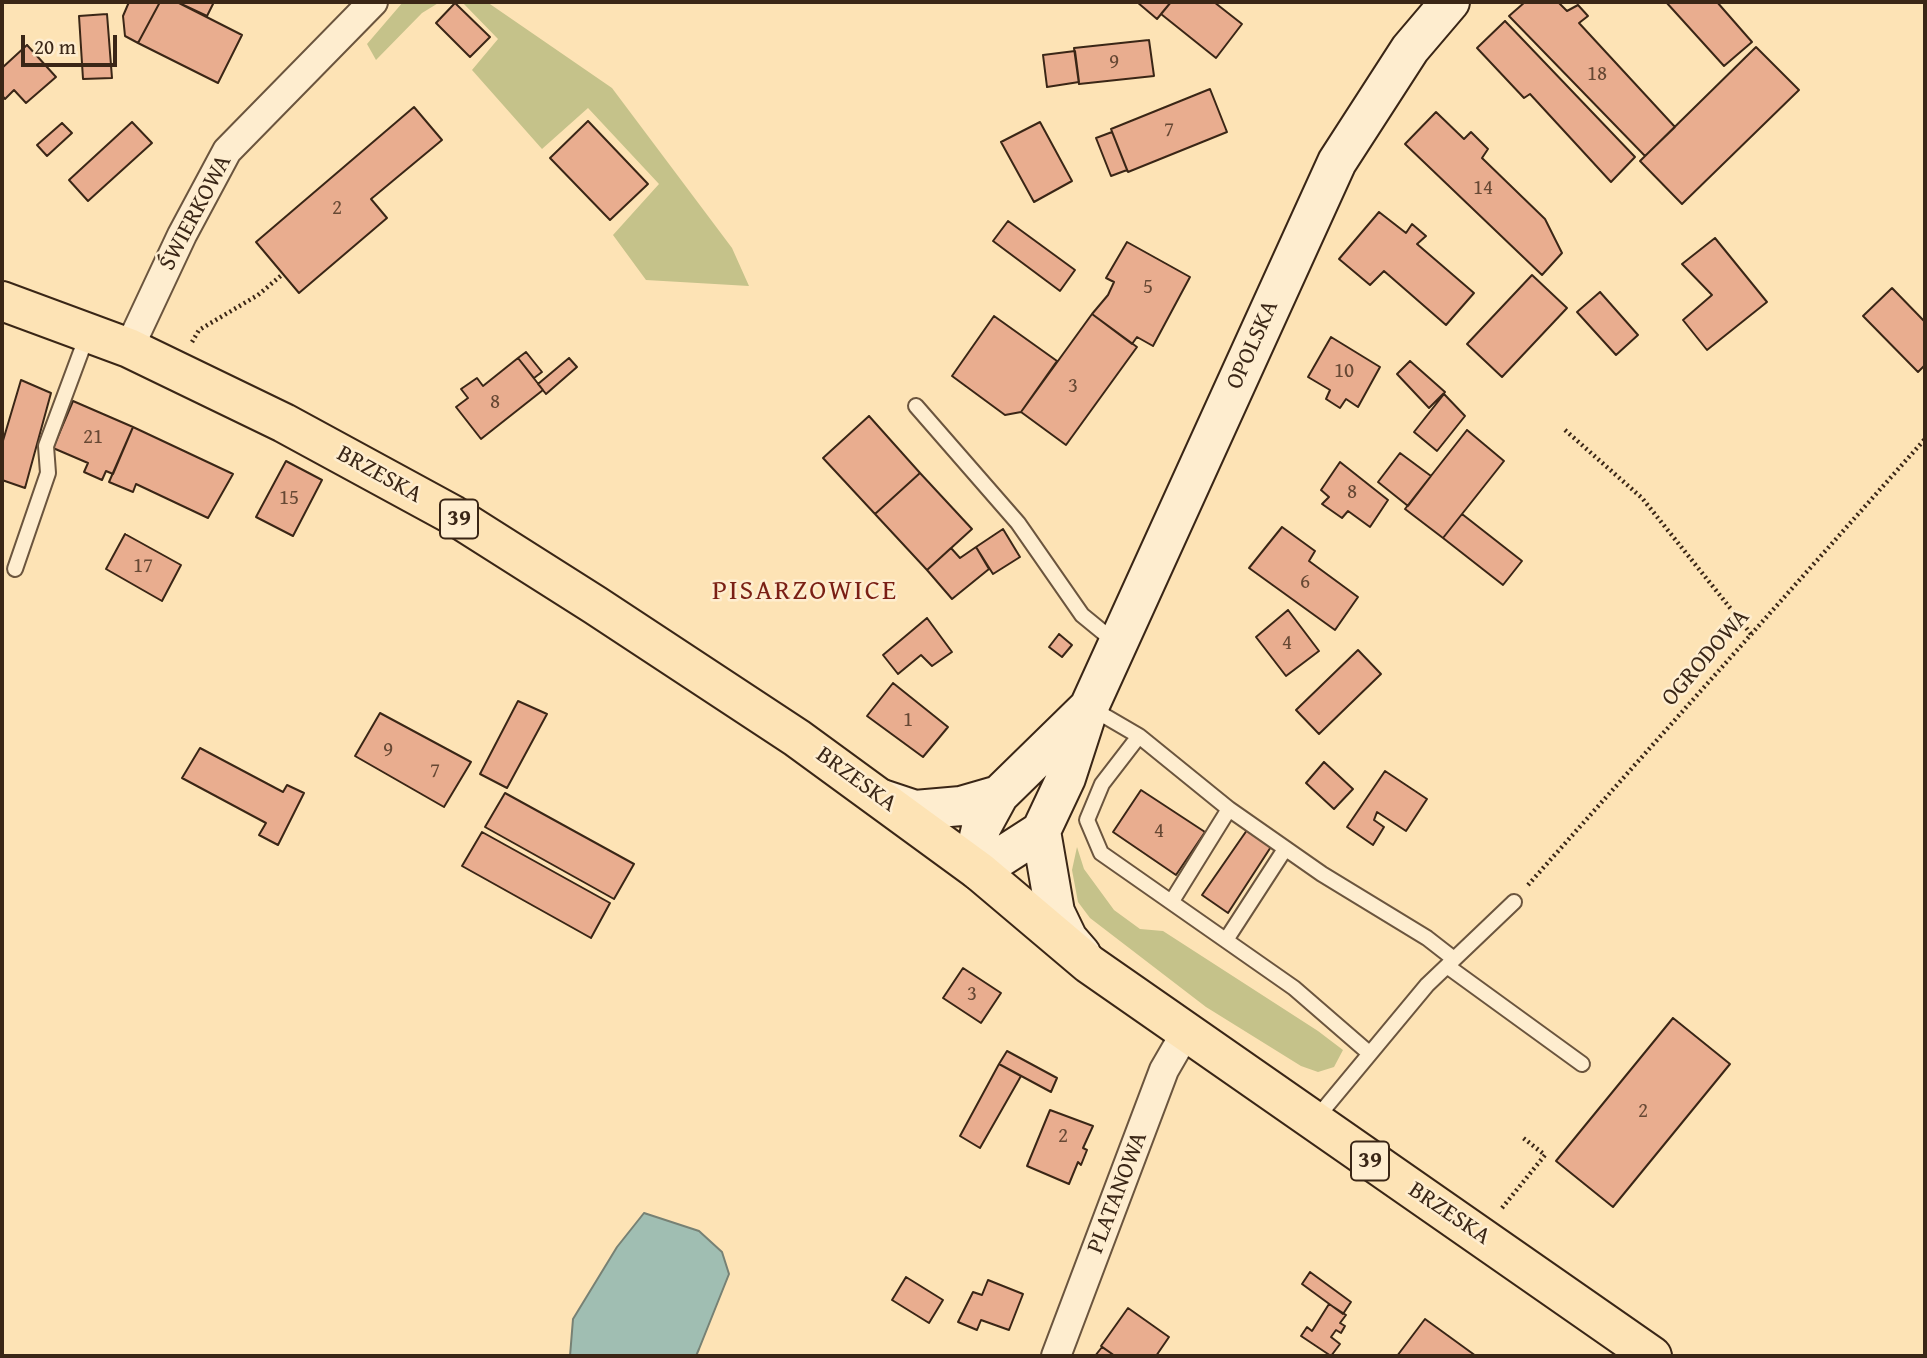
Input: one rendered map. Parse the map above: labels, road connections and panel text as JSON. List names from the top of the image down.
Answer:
{
  "streets": {
    "main road": ["OPOLSKA", "BRZESKA", "39"],
    "street": ["ŚWIERKOWA", "PLATANOWA"],
    "path": ["OGRODOWA"]
  },
  "crossings": [
    ["ŚWIERKOWA", "BRZESKA"],
    ["OPOLSKA", "BRZESKA"],
    ["BRZESKA", "PLATANOWA"]
  ],
  "districts": ["PISARZOWICE"],
  "house_numbers": [
    "9",
    "18",
    "7",
    "14",
    "2",
    "5",
    "10",
    "3",
    "8",
    "21",
    "8",
    "15",
    "17",
    "6",
    "4",
    "1",
    "9",
    "7",
    "4",
    "3",
    "2",
    "2"
  ],
  "scale_bar": "20 m"
}
